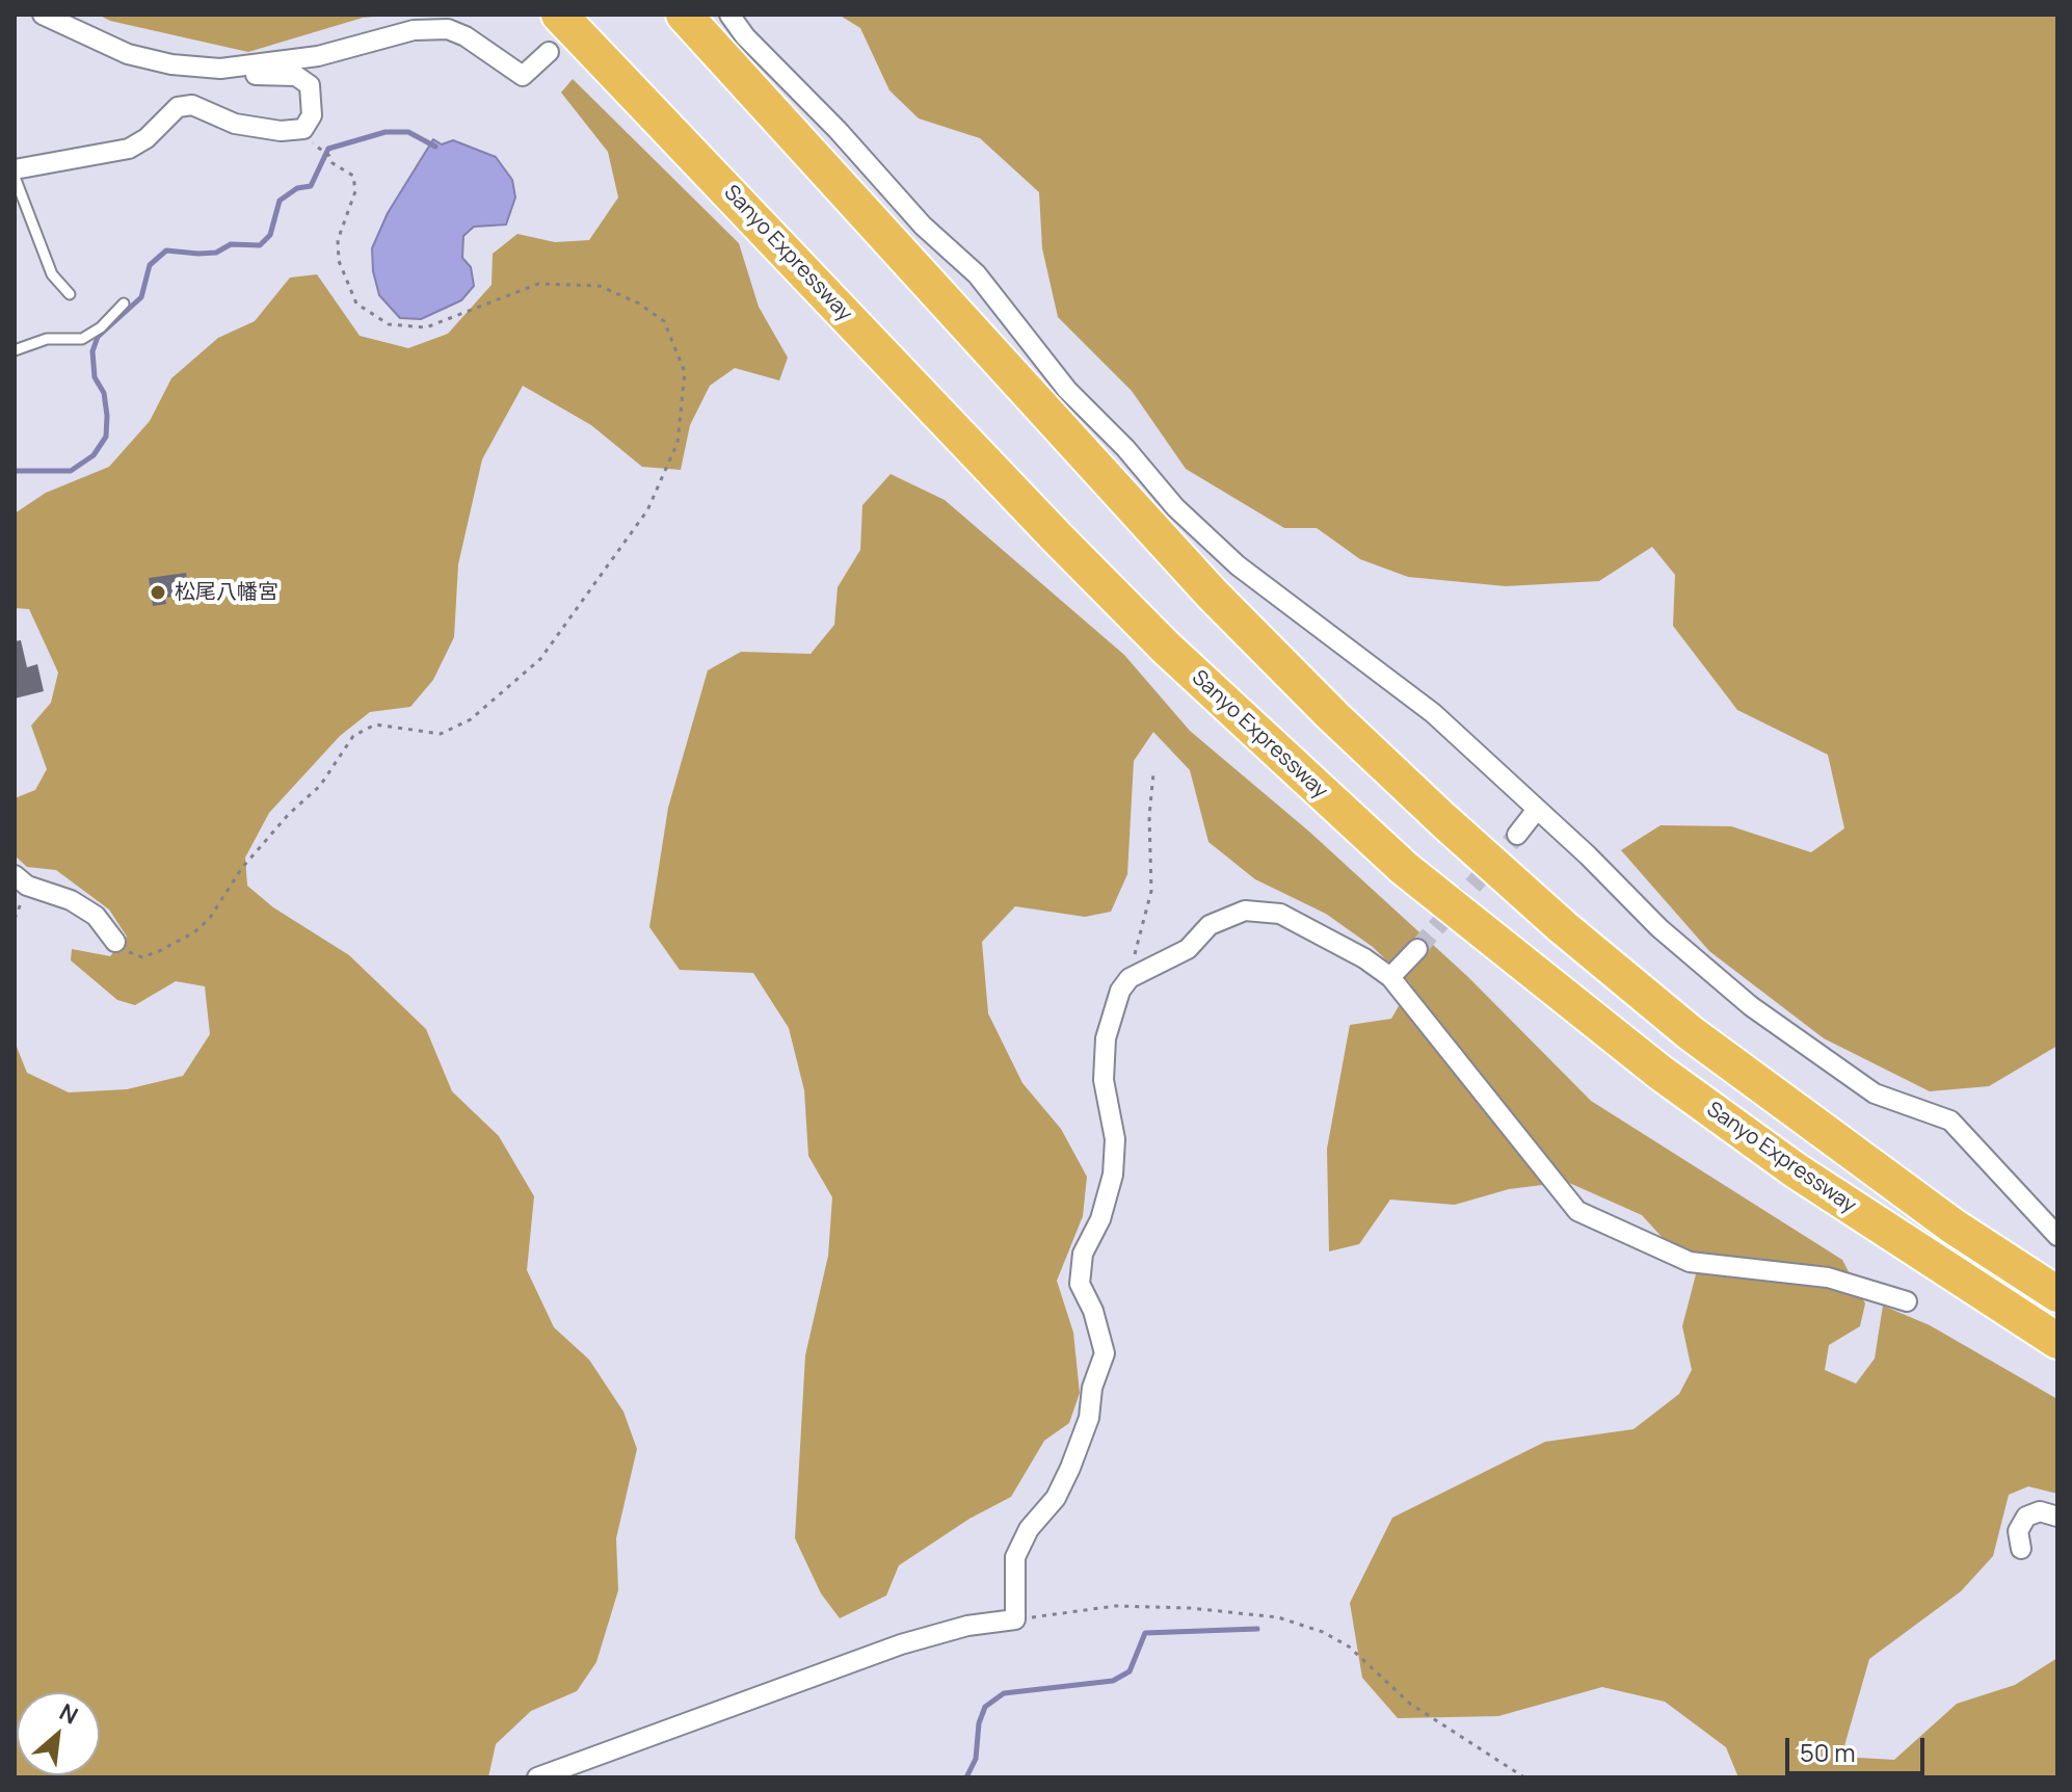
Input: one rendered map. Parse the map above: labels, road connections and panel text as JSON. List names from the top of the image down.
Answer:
{
  "streets": {
    "highway": ["Sanyo Expressway"]
  },
  "places": ["松尾八幡宮"],
  "scale_bar": "50 m",
  "north": "top right"
}
